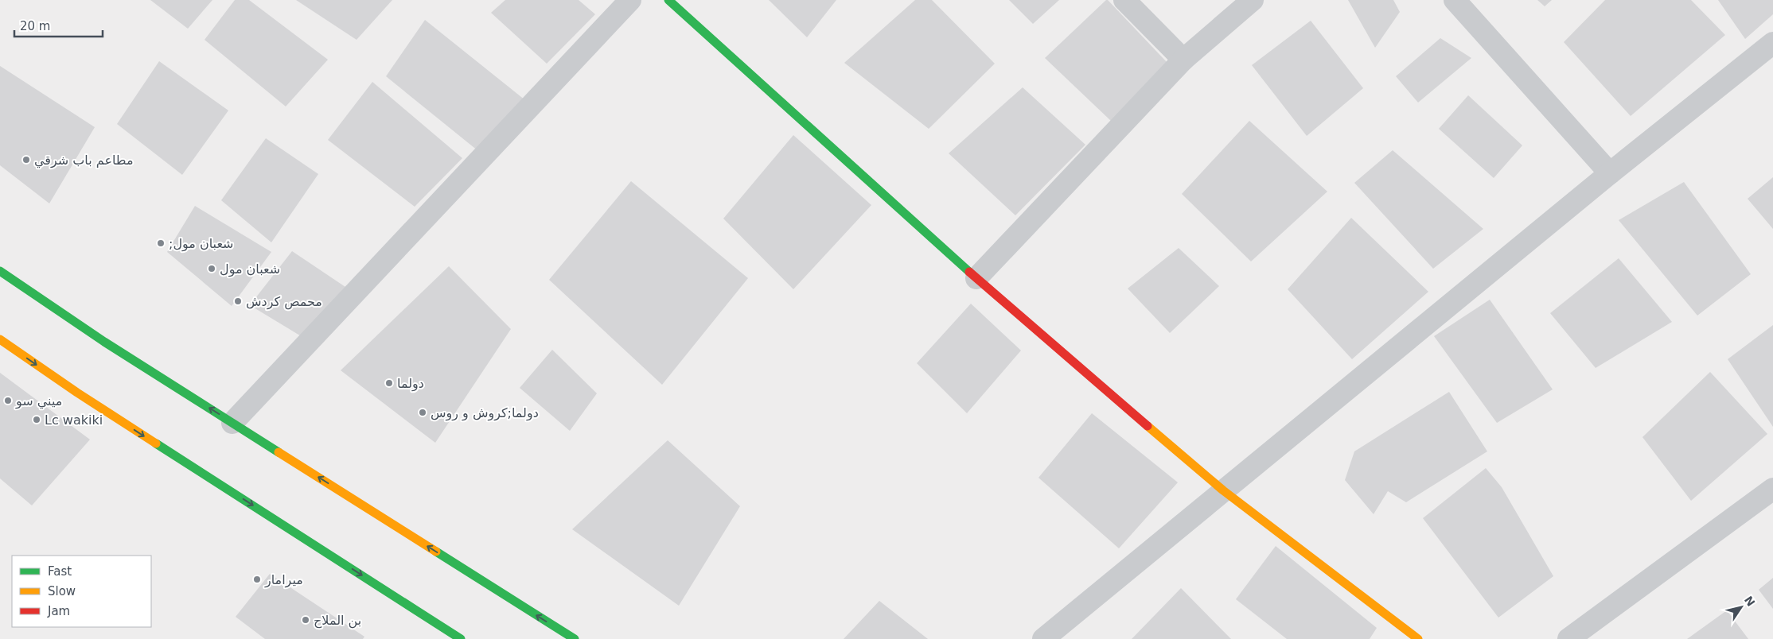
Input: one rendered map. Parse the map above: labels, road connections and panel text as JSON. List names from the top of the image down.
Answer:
{
  "places": [
    "مطاعم باب شرقي",
    ";شعبان مول",
    "شعبان مول",
    "محمص كردش",
    "دولما",
    "ميني سو",
    "دولما;كروش و روس",
    "Lc wakiki",
    "ميرامار",
    "بن الملاح"
  ],
  "legend": ["Fast", "Slow", "Jam"],
  "scale_bar": "20 m",
  "north": "top right"
}
